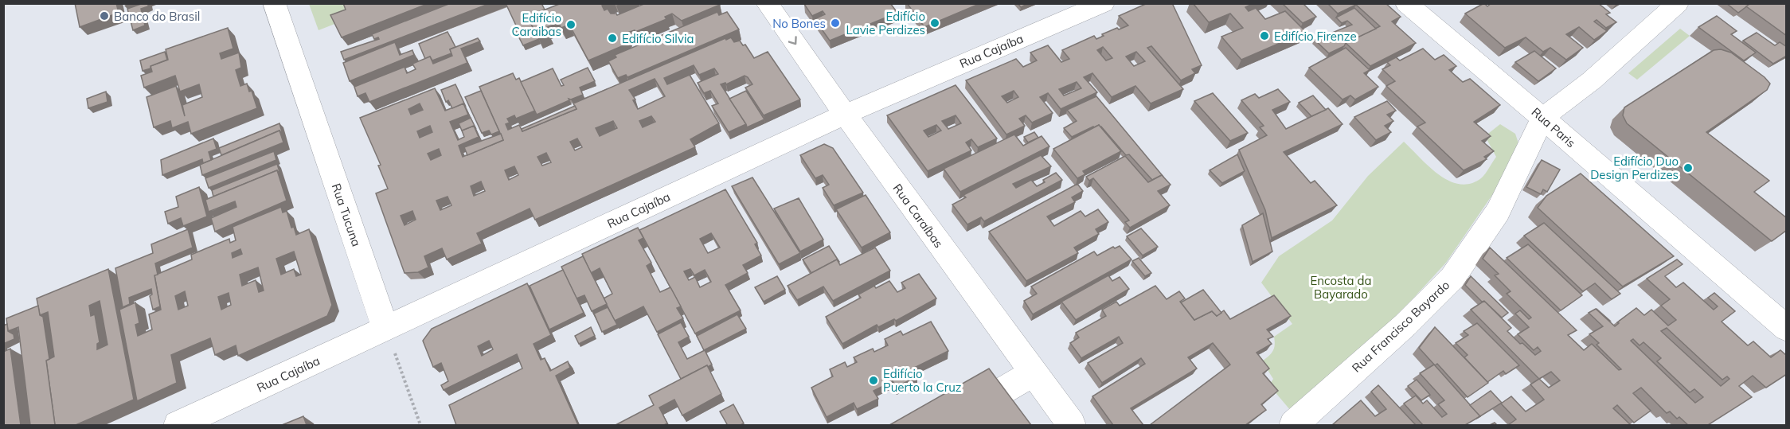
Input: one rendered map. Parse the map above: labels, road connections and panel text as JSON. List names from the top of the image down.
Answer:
{
  "streets": {
    "street": [
      "Rua Cajaíba",
      "Rua Paris",
      "Rua Tucuna",
      "Rua Caraíbas",
      "Rua Francisco Bayardo"
    ]
  },
  "crossings": [
    ["Rua Cajaíba", "Rua Tucuna"],
    ["Rua Cajaíba", "Rua Caraíbas"],
    ["Rua Paris", "Rua Francisco Bayardo"]
  ],
  "parks": ["Encosta da Bayarado"],
  "places": [
    "Banco do Brasil",
    "No Bones",
    "Edifício Lavie Perdizes",
    "Edifício Caraibas",
    "Edifício Firenze",
    "Edifício Silvia",
    "Edifício Duo Design Perdizes",
    "Edifício Puerto la Cruz"
  ]
}
